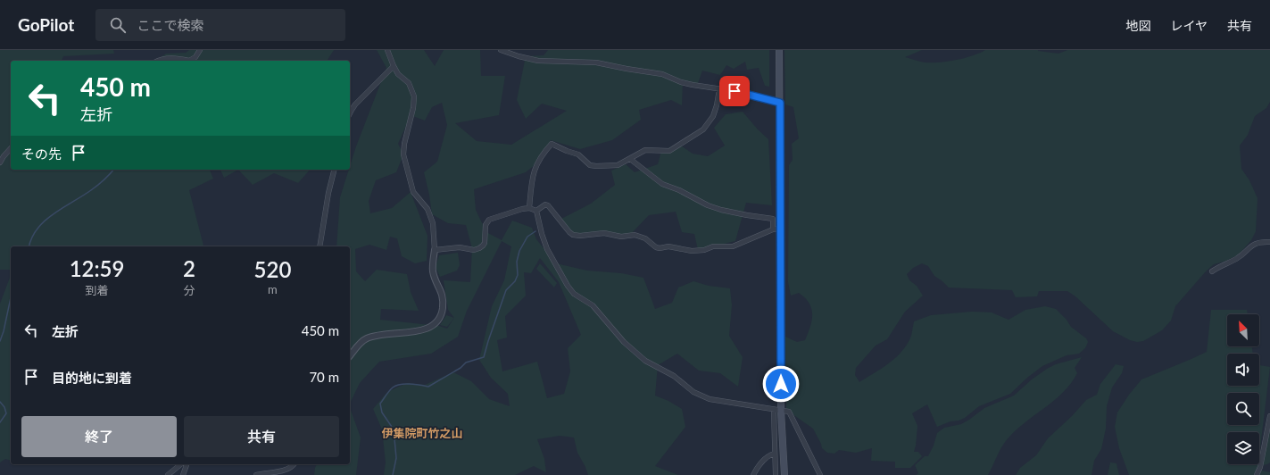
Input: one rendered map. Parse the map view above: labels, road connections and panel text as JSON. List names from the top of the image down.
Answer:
{
  "districts": ["伊集院町竹之山"],
  "north": "top left",
  "page": {
    "header": "GoPilot",
    "search": "ここで検索",
    "nav": ["地図", "レイヤ", "共有"],
    "turn": ["450 m", "左折"],
    "then": "その先",
    "eta": [
      "12:59",
      "到着",
      "2",
      "分",
      "520",
      "m"
    ],
    "list": [
      {
        "name": "左折",
        "value": "450 m"
      },
      {
        "name": "目的地に到着",
        "value": "70 m"
      }
    ],
    "buttons": ["終了", "共有"]
  }
}
